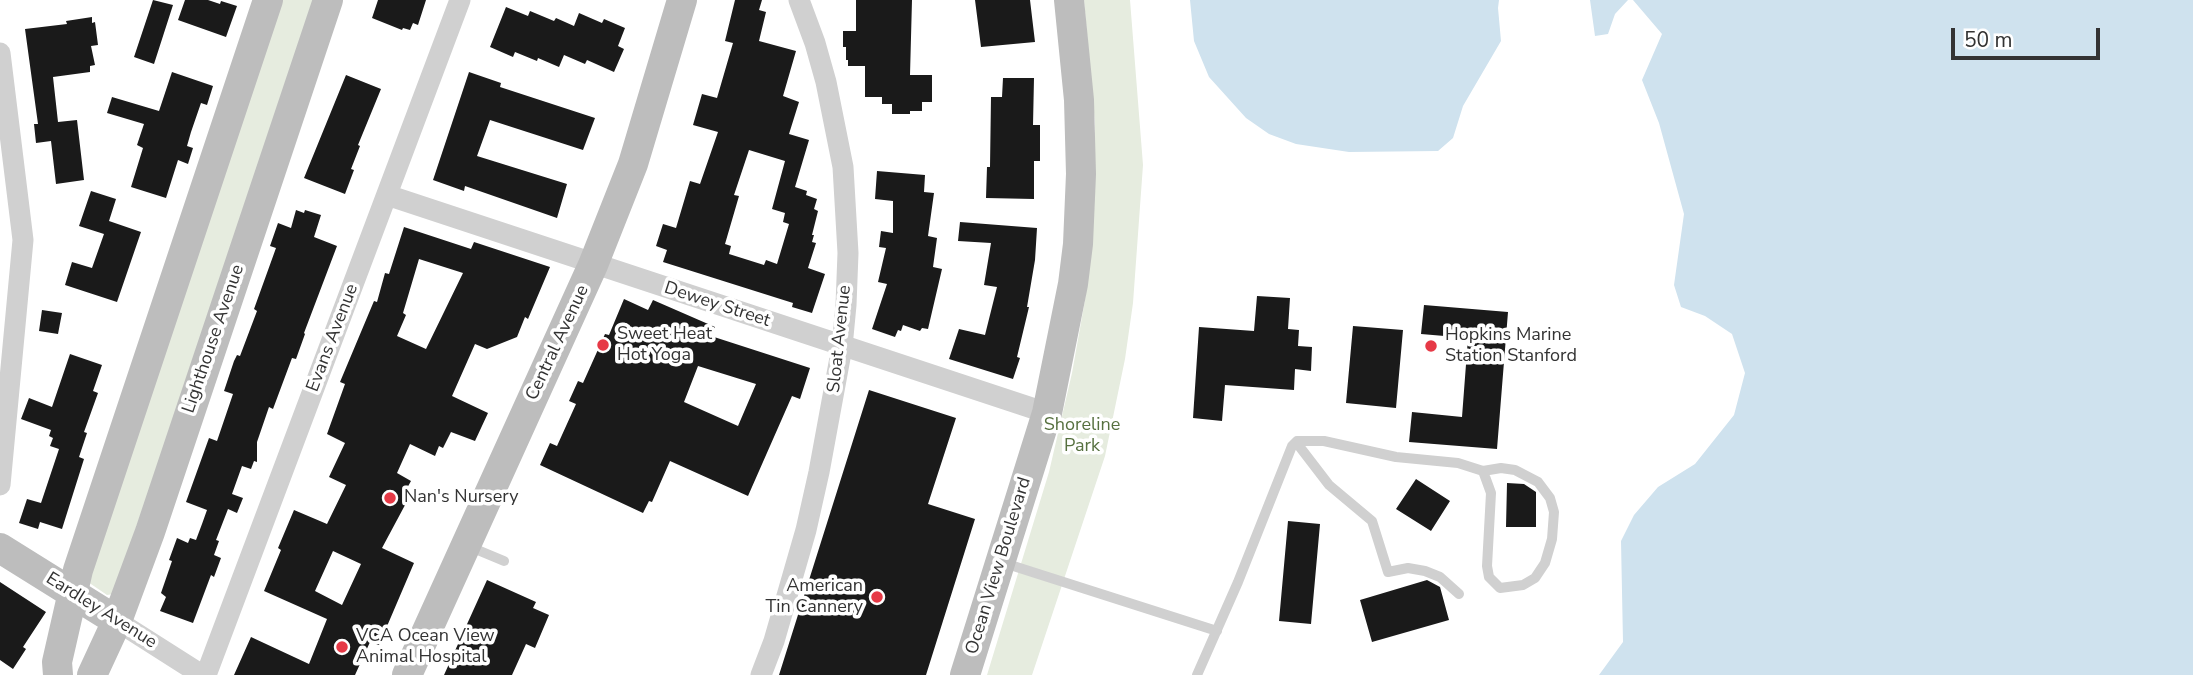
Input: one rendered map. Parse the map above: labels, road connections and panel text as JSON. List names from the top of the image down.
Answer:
{
  "streets": {
    "main road": [
      "Lighthouse Avenue",
      "Central Avenue",
      "Ocean View Boulevard",
      "Eardley Avenue"
    ],
    "street": ["Dewey Street", "Evans Avenue", "Sloat Avenue"]
  },
  "crossings": [
    ["Dewey Street", "Evans Avenue"],
    ["Dewey Street", "Sloat Avenue"],
    ["Dewey Street", "Central Avenue"],
    ["Dewey Street", "Ocean View Boulevard"],
    ["Evans Avenue", "Eardley Avenue"],
    ["Lighthouse Avenue", "Eardley Avenue"]
  ],
  "parks": ["Shoreline Park"],
  "places": [
    "Sweet Heat Hot Yoga",
    "Hopkins Marine Station Stanford",
    "Nan's Nursery",
    "American Tin Cannery",
    "VCA Ocean View Animal Hospital"
  ],
  "scale_bar": "50 m"
}
